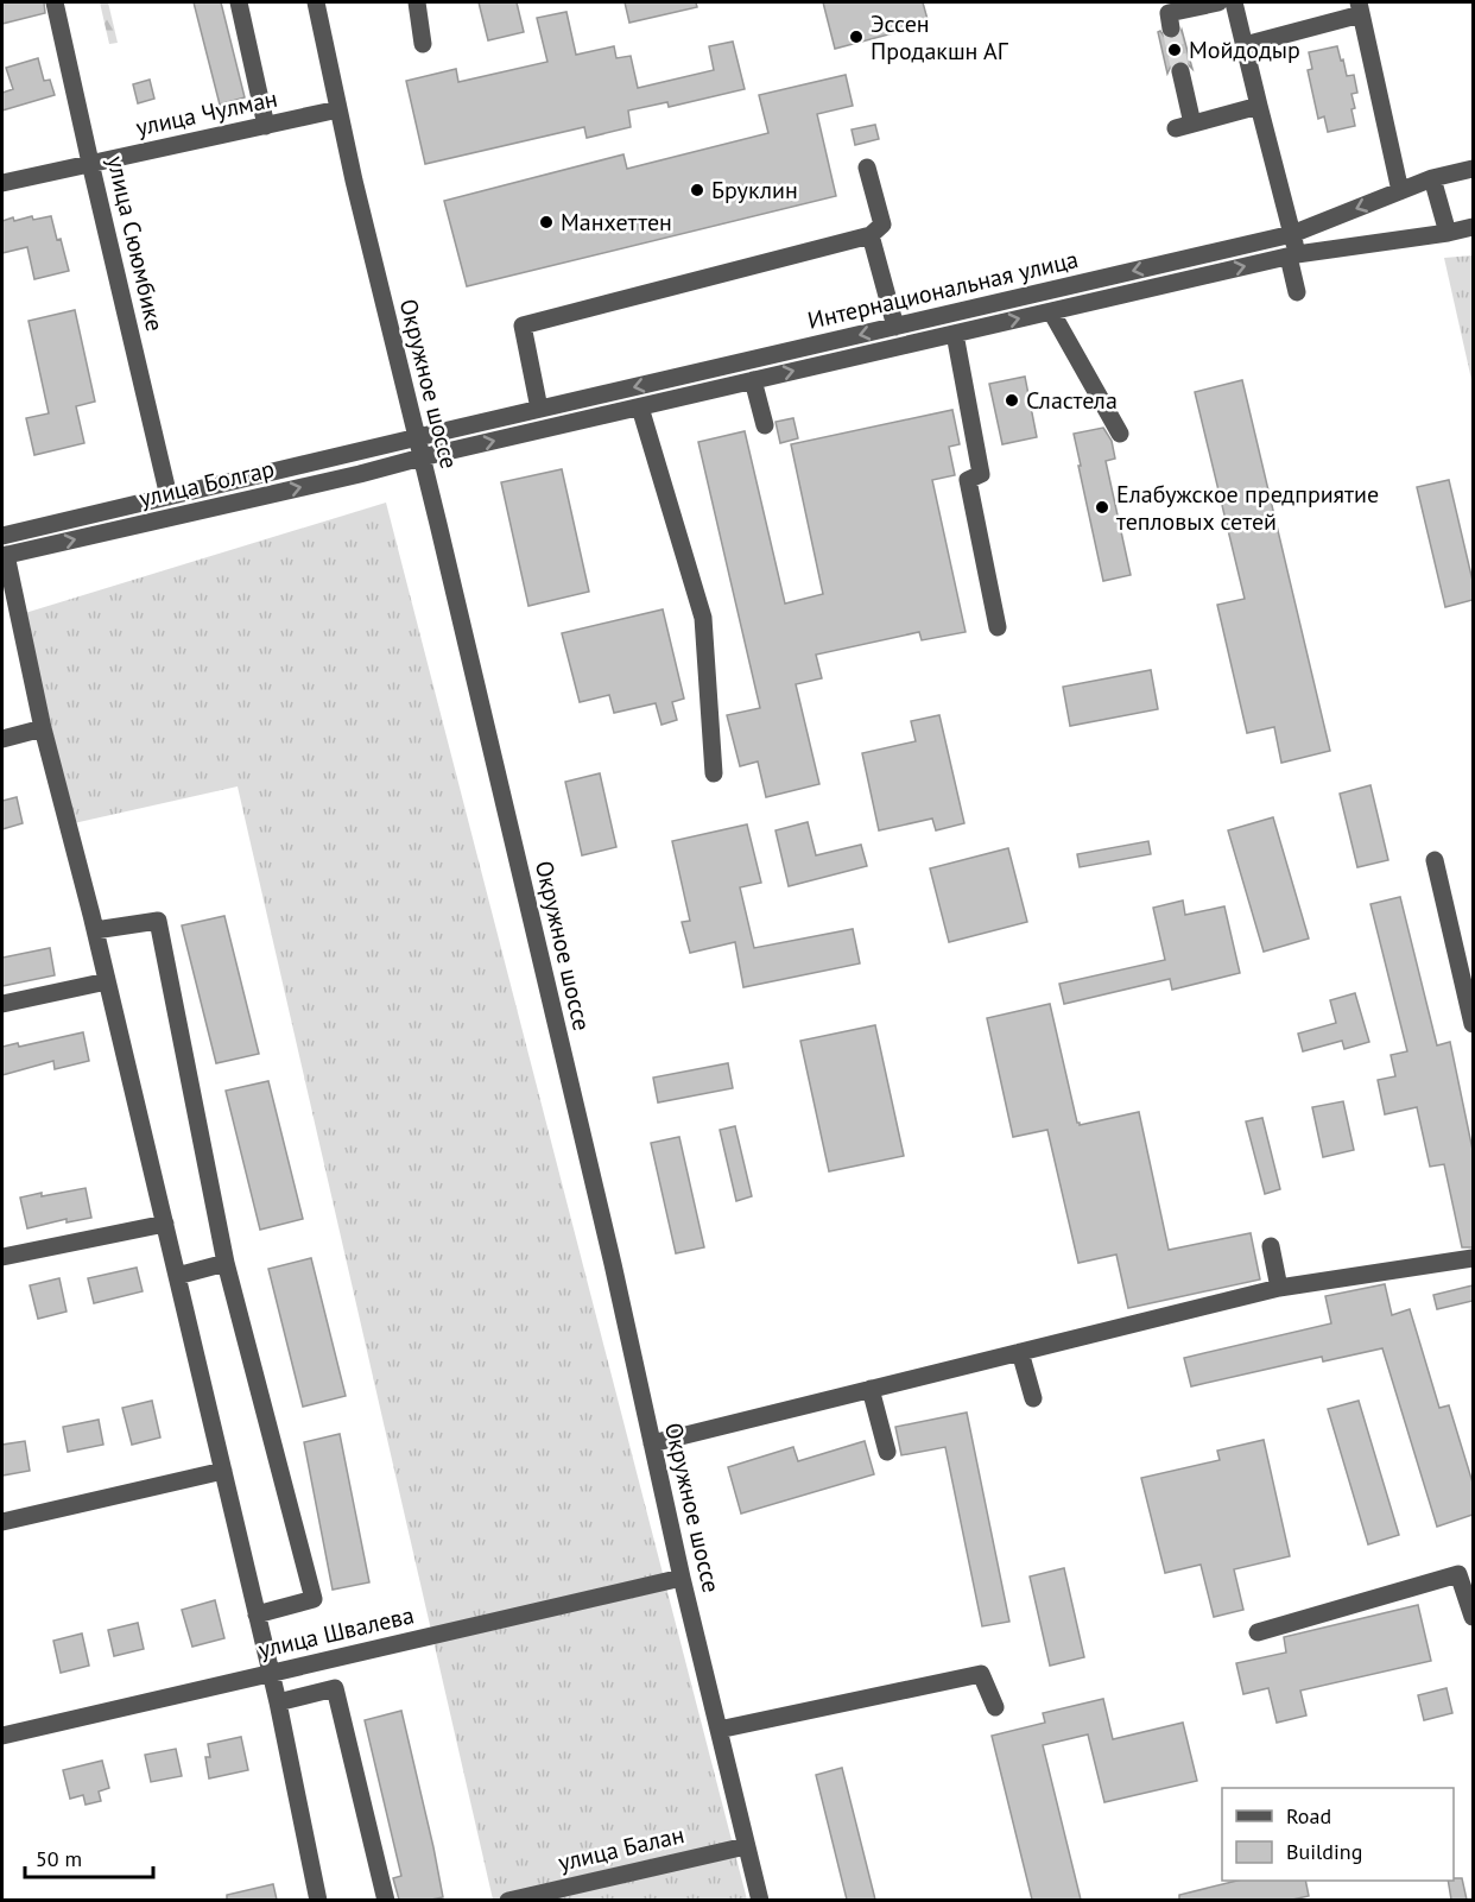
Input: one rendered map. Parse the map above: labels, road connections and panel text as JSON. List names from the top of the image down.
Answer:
{
  "streets": {
    "street": [
      "улица Чулман",
      "улица Сююмбике",
      "Интернациональная улица",
      "Окружное шоссе",
      "улица Болгар",
      "улица Швалева",
      "улица Балан"
    ]
  },
  "crossings": [
    ["улица Чулман", "улица Сююмбике"],
    ["улица Чулман", "Окружное шоссе"],
    ["улица Сююмбике", "улица Болгар"],
    ["Интернациональная улица", "Окружное шоссе"],
    ["Интернациональная улица", "улица Болгар"],
    ["Окружное шоссе", "улица Болгар"],
    ["Окружное шоссе", "улица Швалева"],
    ["Окружное шоссе", "улица Балан"]
  ],
  "places": [
    "Эссен Продакшн АГ",
    "Мойдодыр",
    "Бруклин",
    "Манхеттен",
    "Сластела",
    "Елабужское предприятие тепловых сетей"
  ],
  "legend": ["Road", "Building"],
  "scale_bar": "50 m"
}
